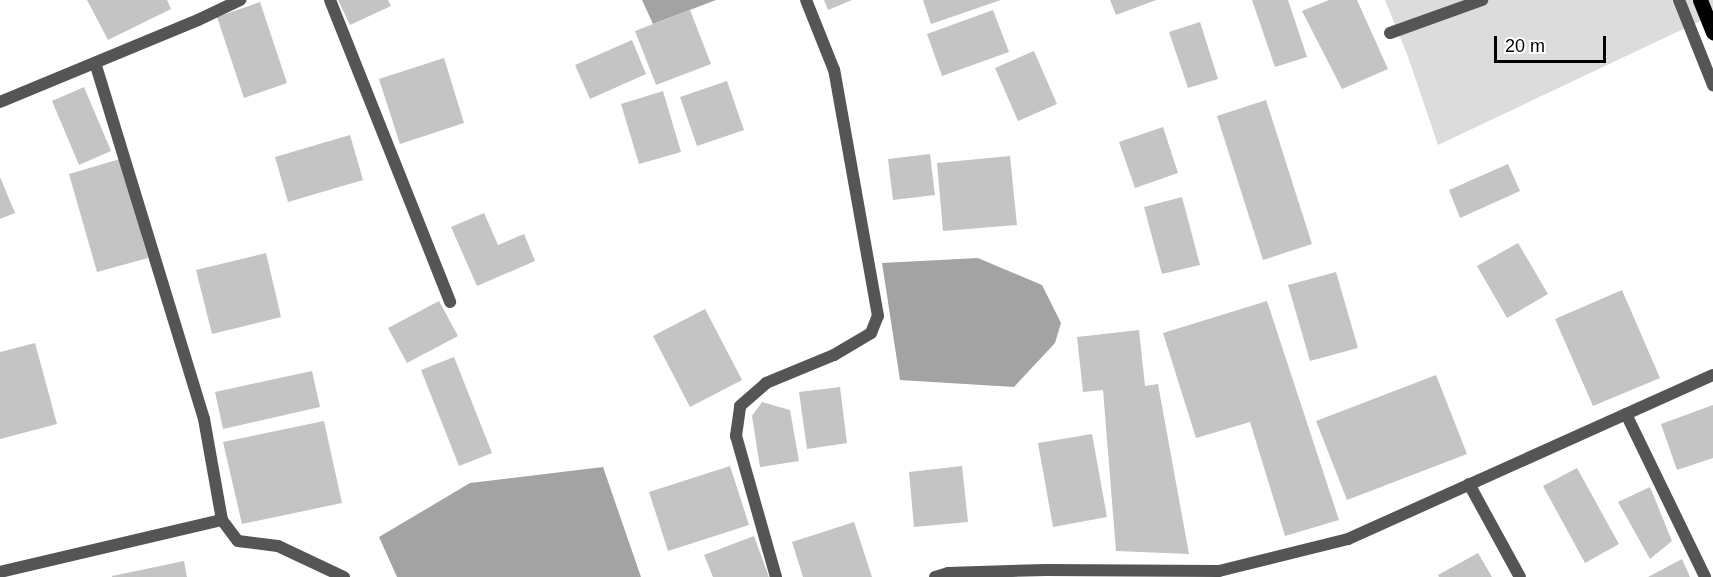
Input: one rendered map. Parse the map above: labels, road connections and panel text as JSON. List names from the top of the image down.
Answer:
{
  "scale_bar": "20 m"
}
